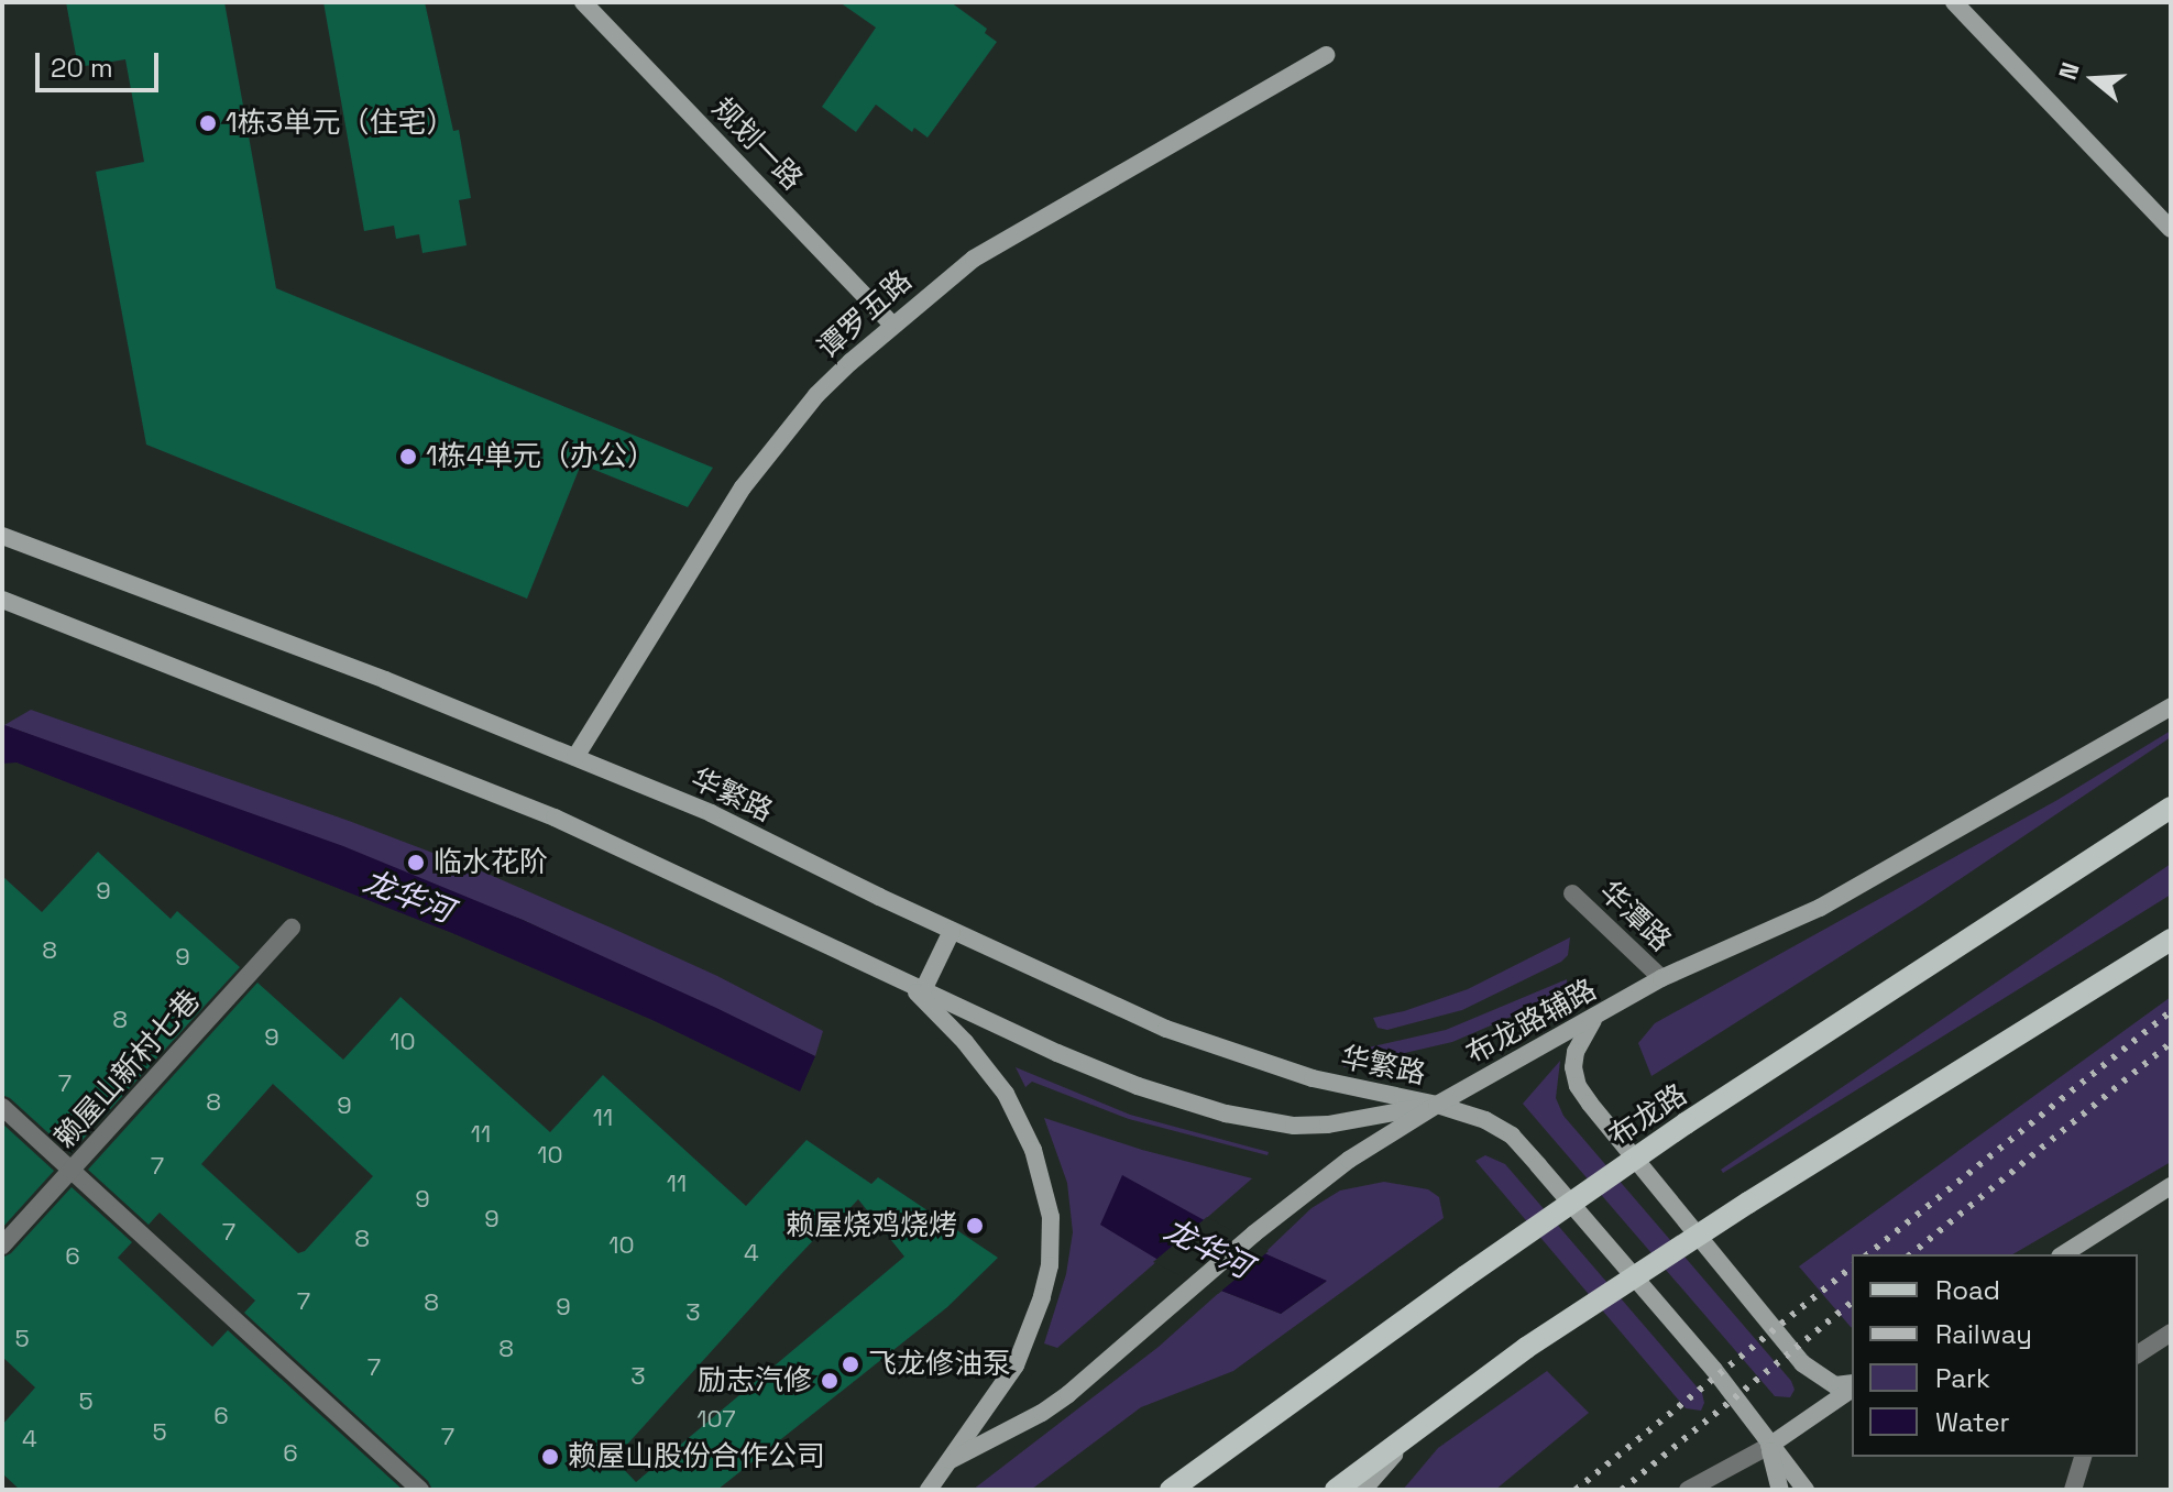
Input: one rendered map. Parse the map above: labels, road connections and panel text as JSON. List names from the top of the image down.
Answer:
{
  "streets": {
    "main road": [
      "规划一路",
      "谭罗五路",
      "华繁路",
      "布龙路辅路",
      "布龙路"
    ],
    "street": ["华潭路", "赖屋山新村七巷"]
  },
  "crossings": [
    ["规划一路", "谭罗五路"],
    ["谭罗五路", "华繁路"],
    ["华繁路", "布龙路辅路"],
    ["华潭路", "布龙路辅路"]
  ],
  "water": ["龙华河"],
  "places": [
    "1栋3单元（住宅）",
    "1栋4单元（办公）",
    "临水花阶",
    "赖屋烧鸡烧烤",
    "飞龙修油泵",
    "励志汽修",
    "赖屋山股份合作公司"
  ],
  "house_numbers": [
    "9",
    "8",
    "9",
    "8",
    "9",
    "10",
    "7",
    "8",
    "9",
    "11",
    "11",
    "10",
    "7",
    "11",
    "9",
    "9",
    "7",
    "8",
    "10",
    "4",
    "6",
    "7",
    "8",
    "9",
    "3",
    "5",
    "8",
    "7",
    "3",
    "5",
    "6",
    "107",
    "5",
    "7",
    "4",
    "6"
  ],
  "legend": [
    "Road",
    "Railway",
    "Park",
    "Water"
  ],
  "scale_bar": "20 m",
  "north": "left"
}
